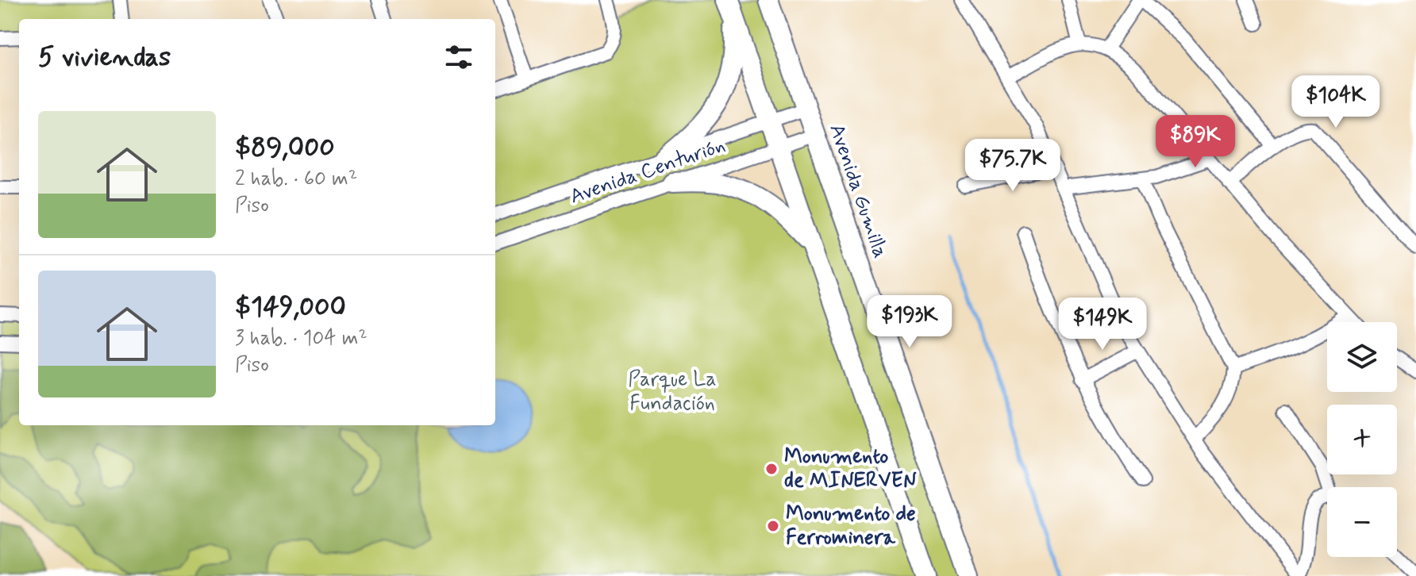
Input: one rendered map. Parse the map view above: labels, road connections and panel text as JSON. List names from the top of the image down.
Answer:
{
  "streets": {
    "main road": ["Avenida Gumilla"],
    "street": ["Avenida Centurión"]
  },
  "crossings": [
    ["Avenida Centurión", "Avenida Gumilla"]
  ],
  "parks": ["Parque La Fundación"],
  "places": ["Monumento de MINERVEN", "Monumento de Ferrominera"],
  "page": {
    "heading": "5 viviendas",
    "price": [
      "$104K",
      "$89K",
      "$75.7K",
      "$193K",
      "$149K"
    ],
    "list": [
      {
        "name": "$89,000",
        "note": "2 hab. · 60 m² · Piso"
      },
      {
        "name": "$149,000",
        "note": "3 hab. · 104 m² · Piso"
      }
    ],
    "map_buttons": ["+", "−"]
  }
}
